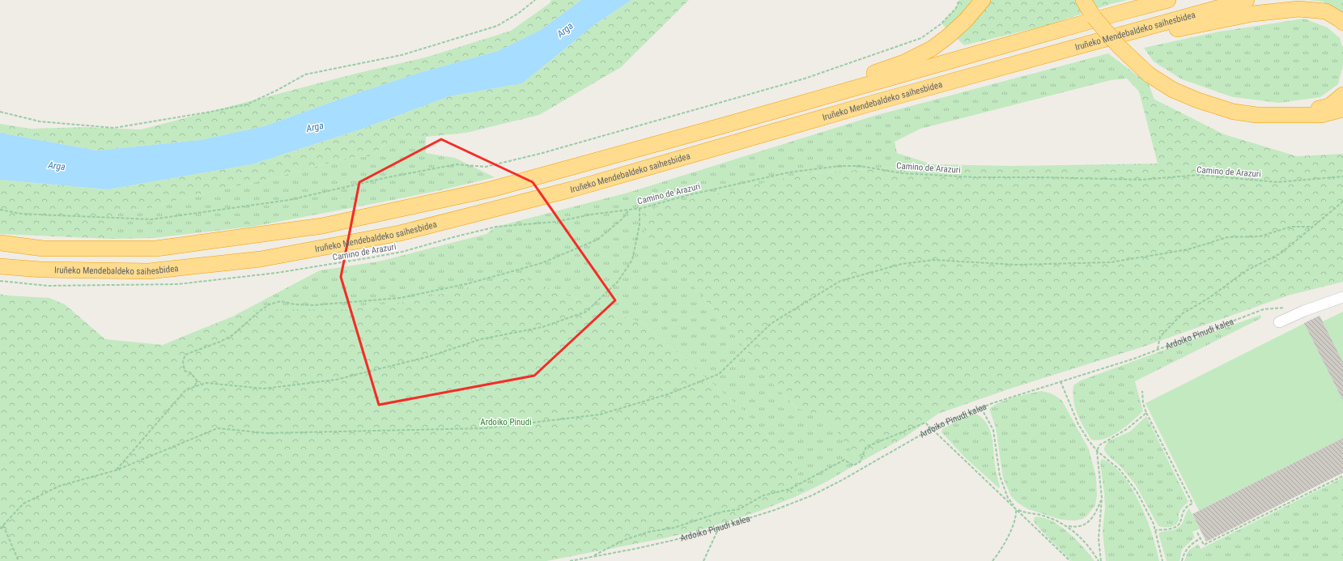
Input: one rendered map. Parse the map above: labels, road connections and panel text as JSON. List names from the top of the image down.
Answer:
{
  "streets": {
    "highway": ["Iruñeko Mendebaldeko saihesbidea"],
    "path": ["Camino de Arazuri", "Ardoiko Pinudi kalea"]
  },
  "water": ["Arga"],
  "parks": ["Ardoiko Pinudi"]
}
